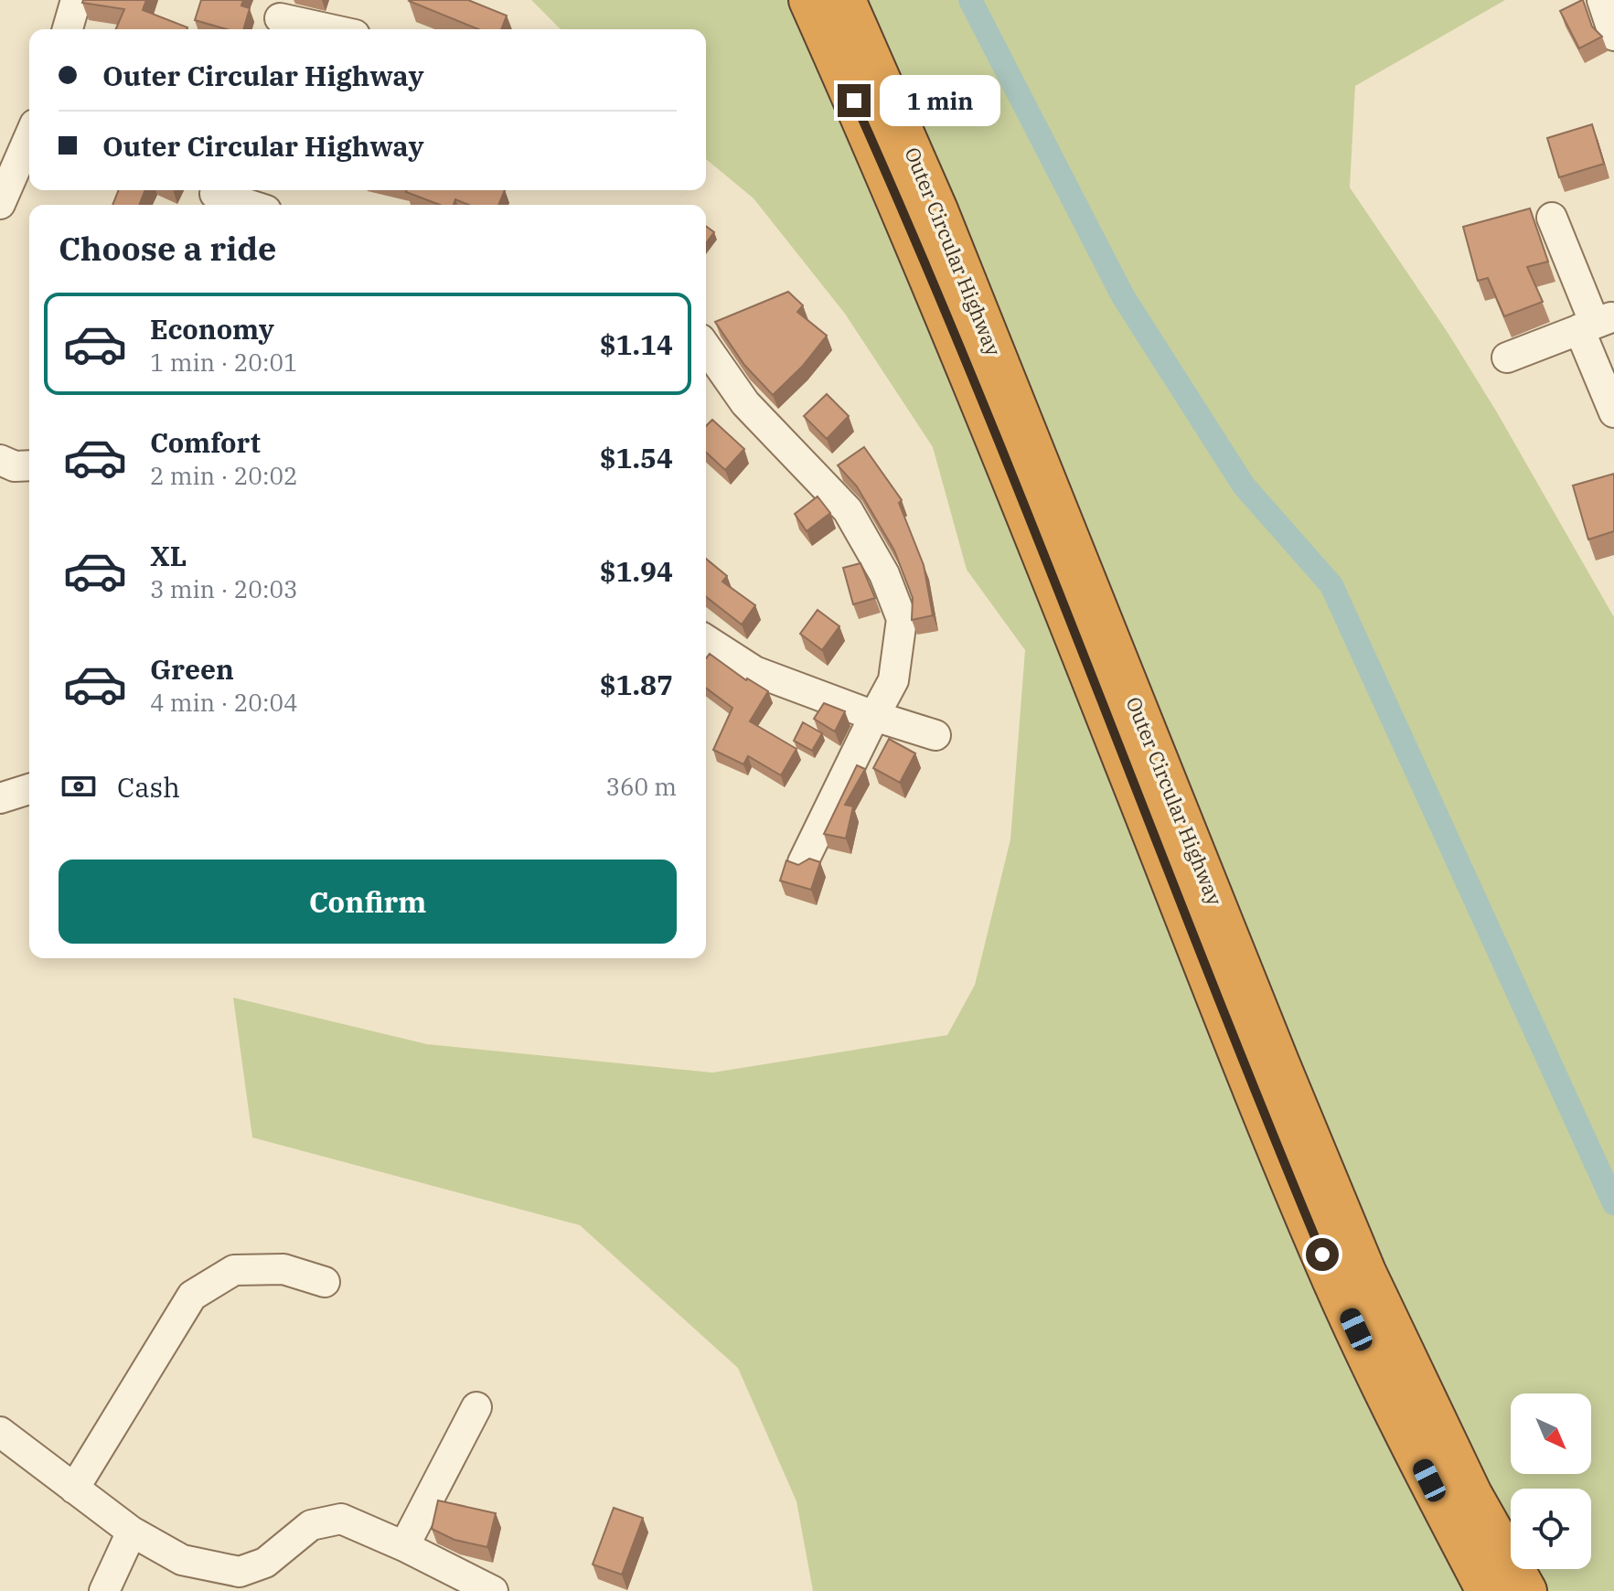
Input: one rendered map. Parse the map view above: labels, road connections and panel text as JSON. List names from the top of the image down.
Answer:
{
  "streets": {
    "highway": ["Outer Circular Highway"]
  },
  "north": "bottom right",
  "page": {
    "banner": ["Outer Circular Highway", "Outer Circular Highway"],
    "bubble": "1 min",
    "heading": "Choose a ride",
    "list": [
      {
        "name": "Economy",
        "note": "1 min · 20:01",
        "value": "$1.14"
      },
      {
        "name": "Comfort",
        "note": "2 min · 20:02",
        "value": "$1.54"
      },
      {
        "name": "XL",
        "note": "3 min · 20:03",
        "value": "$1.94"
      },
      {
        "name": "Green",
        "note": "4 min · 20:04",
        "value": "$1.87"
      }
    ],
    "pay": ["Cash", "360 m"],
    "buttons": "Confirm"
  }
}
